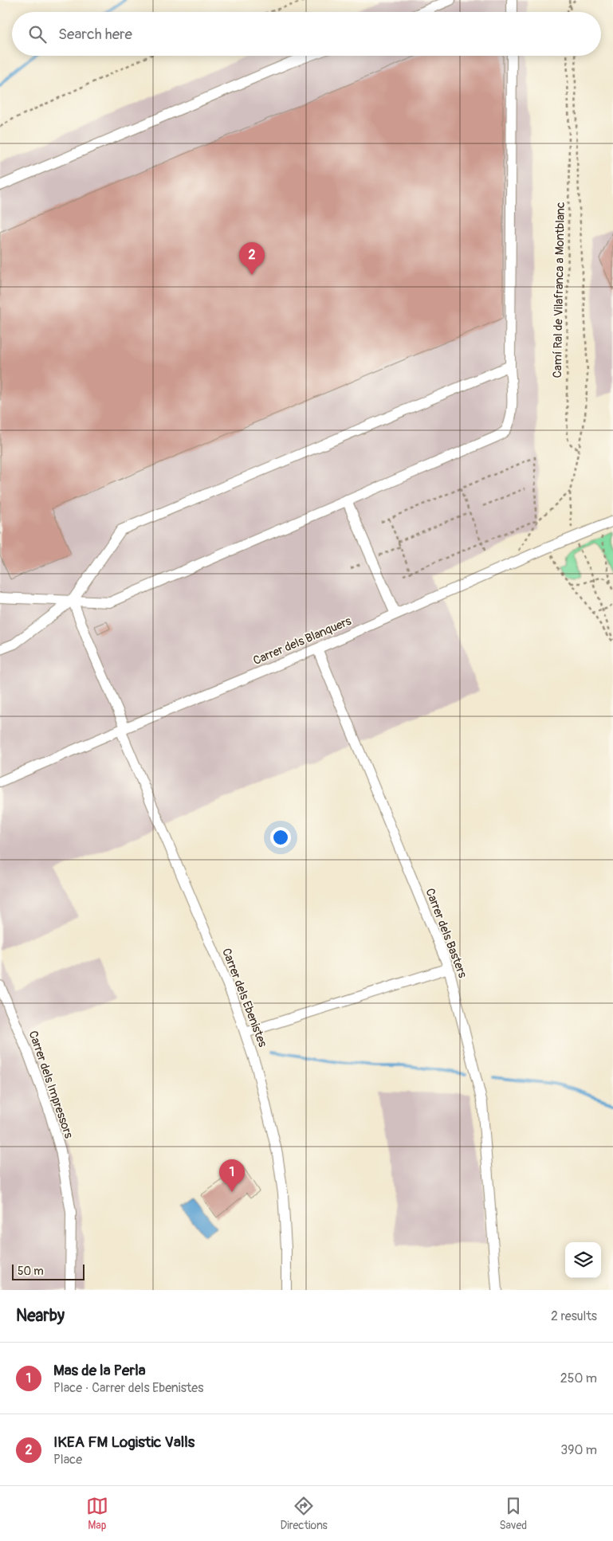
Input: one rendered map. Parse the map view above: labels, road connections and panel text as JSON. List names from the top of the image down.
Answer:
{
  "streets": {
    "street": [
      "Carrer dels Blanquers",
      "Carrer dels Basters",
      "Carrer dels Ebenistes",
      "Carrer dels Impressors"
    ],
    "path": ["Camí Ral de Vilafranca a Montblanc"]
  },
  "crossings": [
    ["Carrer dels Blanquers", "Carrer dels Basters"],
    ["Carrer dels Blanquers", "Carrer dels Ebenistes"]
  ],
  "scale_bar": "50 m",
  "page": {
    "search": "Search here",
    "pins": ["2", "1"],
    "scale": "50 m",
    "heading": ["Nearby", "2 results"],
    "list": [
      {
        "mark": "1",
        "name": "Mas de la Perla",
        "note": "Place · Carrer dels Ebenistes",
        "value": "250 m"
      },
      {
        "mark": "2",
        "name": "IKEA FM Logistic Valls",
        "note": "Place",
        "value": "390 m"
      }
    ],
    "nav": ["Map", "Directions", "Saved"]
  }
}
